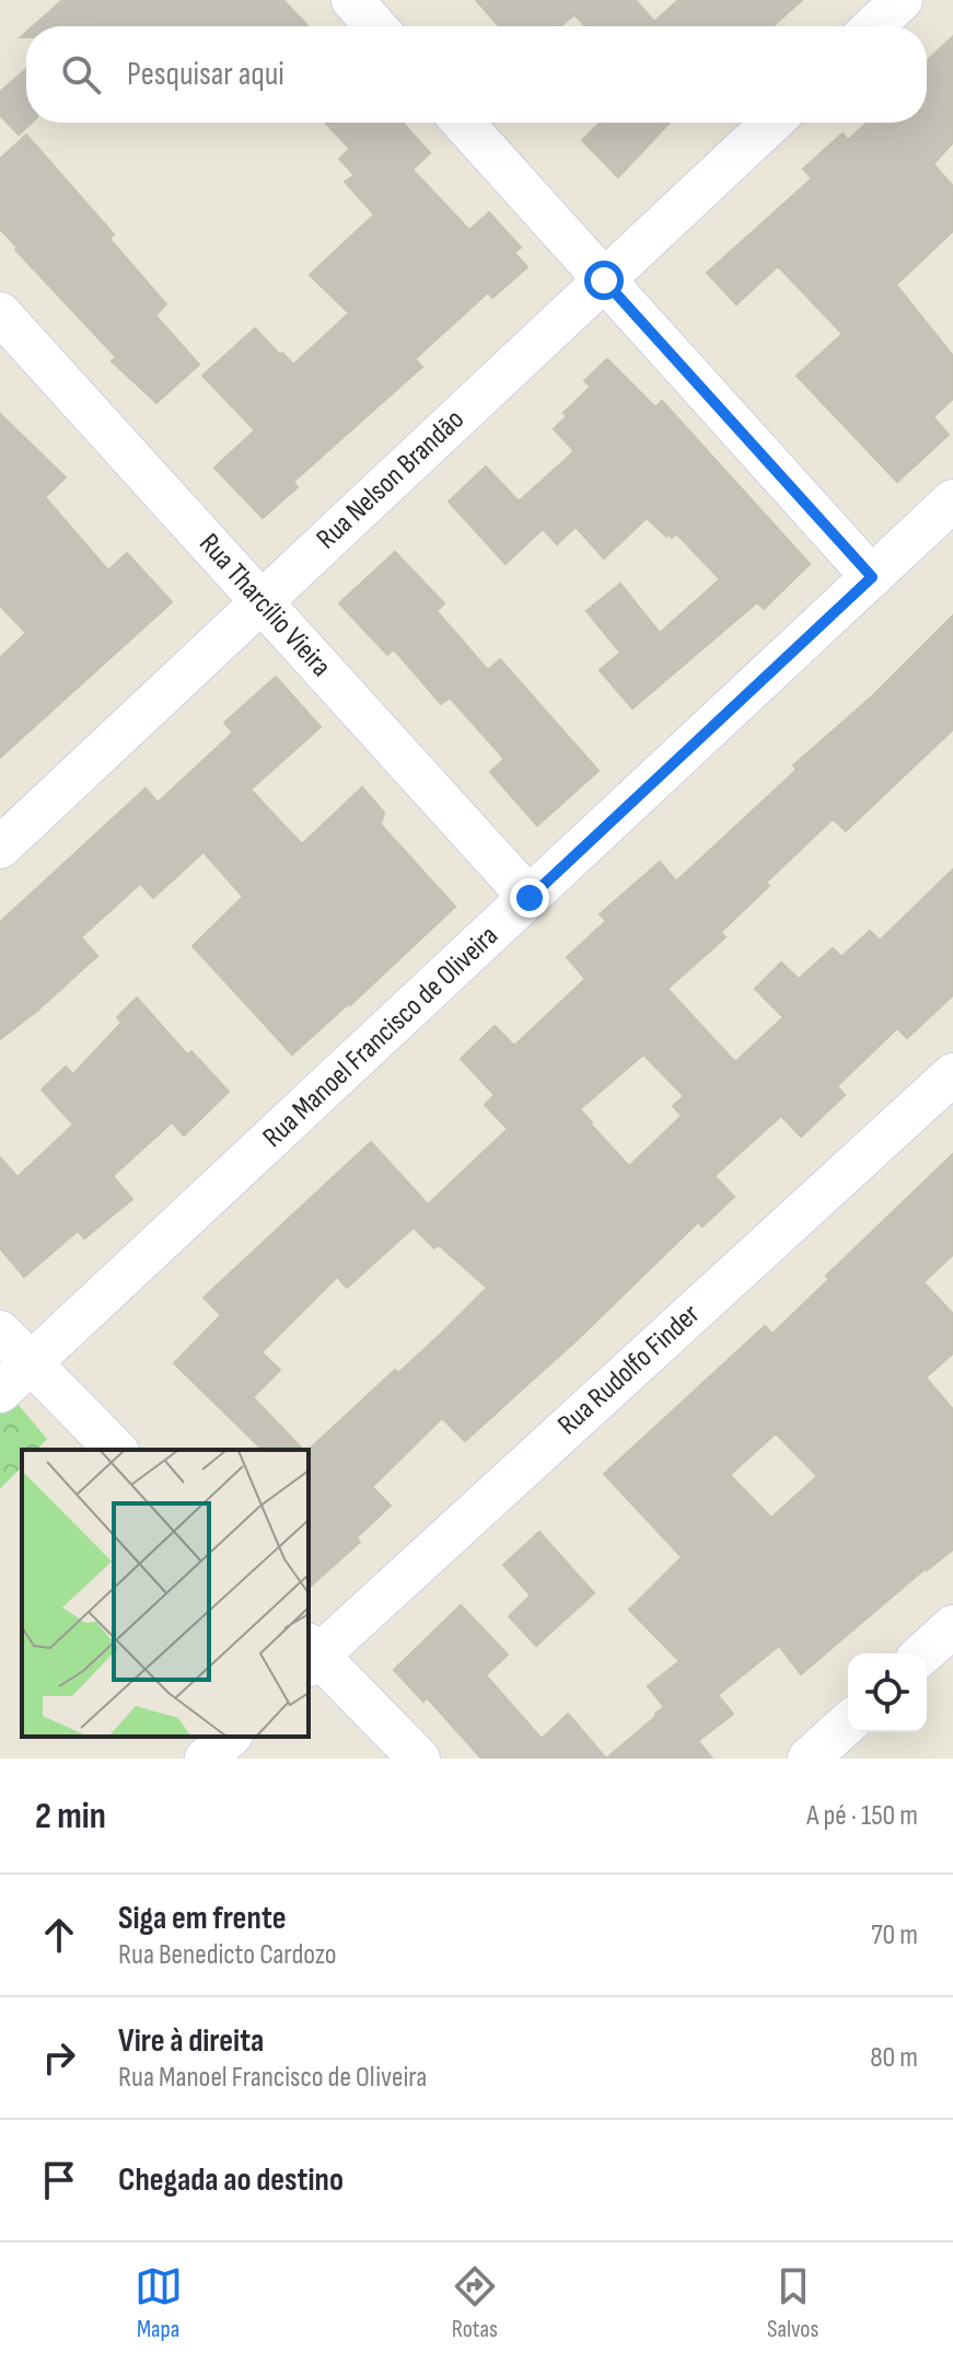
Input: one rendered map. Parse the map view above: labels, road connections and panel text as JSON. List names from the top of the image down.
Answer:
{
  "streets": {
    "street": [
      "Rua Nelson Brandão",
      "Rua Tharcílio Vieira",
      "Rua Manoel Francisco de Oliveira",
      "Rua Rudolfo Finder"
    ]
  },
  "crossings": [
    ["Rua Nelson Brandão", "Rua Tharcílio Vieira"],
    ["Rua Tharcílio Vieira", "Rua Manoel Francisco de Oliveira"]
  ],
  "page": {
    "search": "Pesquisar aqui",
    "heading": ["2 min", "A pé · 150 m"],
    "list": [
      ["Siga em frente", "Rua Benedicto Cardozo", "70 m"],
      ["Vire à direita", "Rua Manoel Francisco de Oliveira", "80 m"],
      "Chegada ao destino"
    ],
    "nav": ["Mapa", "Rotas", "Salvos"]
  }
}
